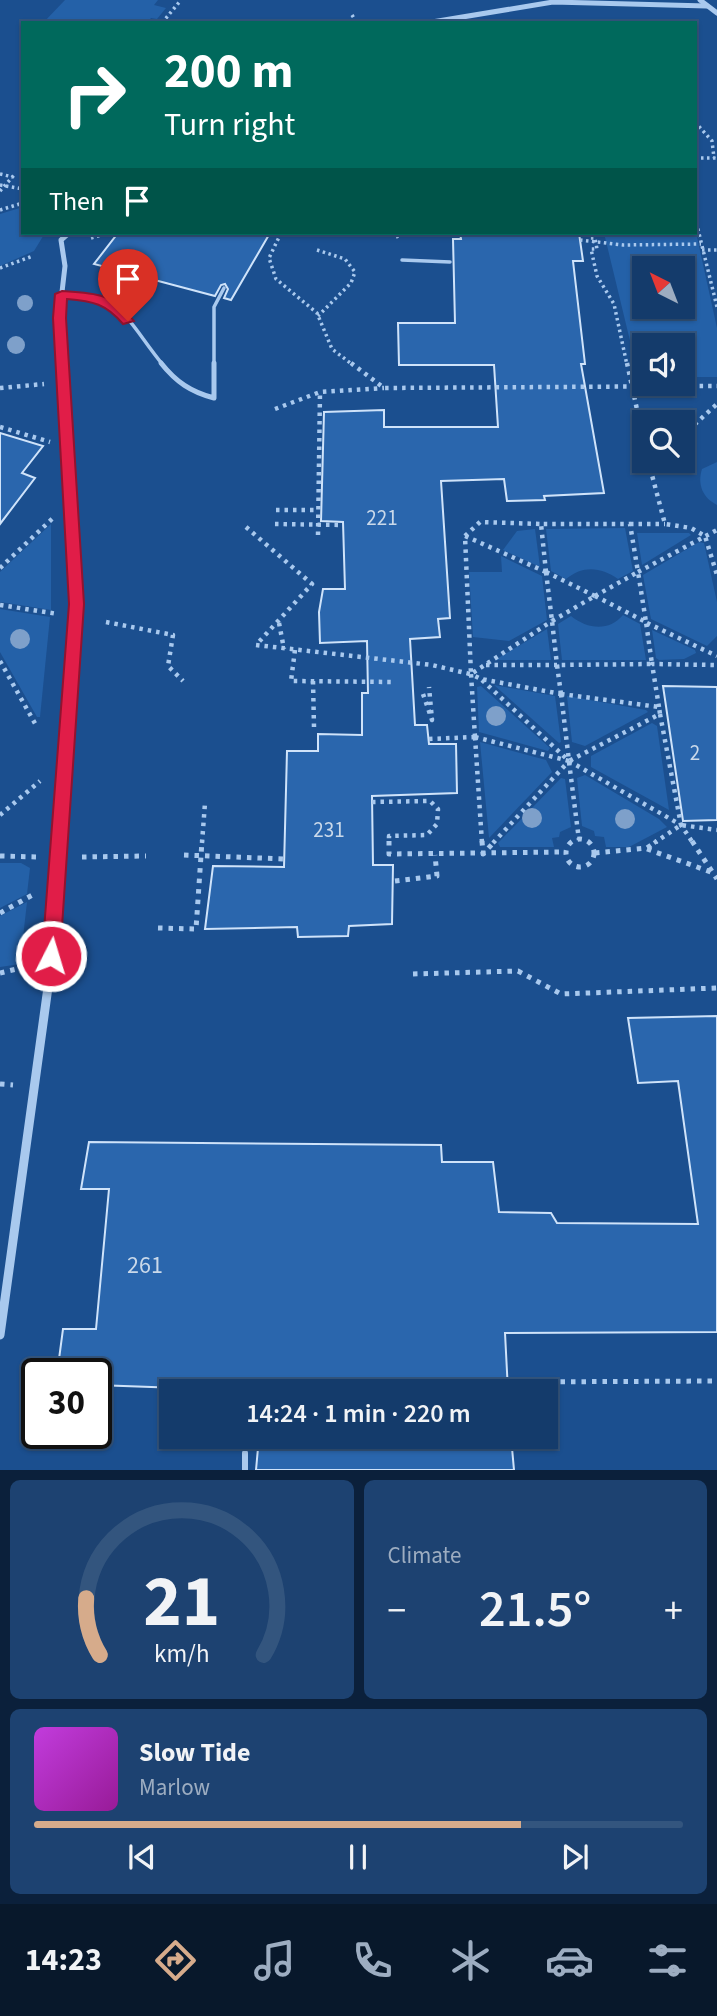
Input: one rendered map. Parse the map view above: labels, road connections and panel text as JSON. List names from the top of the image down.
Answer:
{
  "house_numbers": [
    "221",
    "2",
    "231",
    "261"
  ],
  "north": "top left",
  "page": {
    "turn": ["200 m", "Turn right"],
    "then": "Then",
    "limit": "30",
    "trip": "14:24 · 1 min · 220 m",
    "tile": "Climate",
    "heat": ["−", "21.5°", "+"],
    "song": ["Slow Tide", "Marlow"],
    "tabs": "14:23",
    "gauge": ["21", "km/h"]
  }
}
